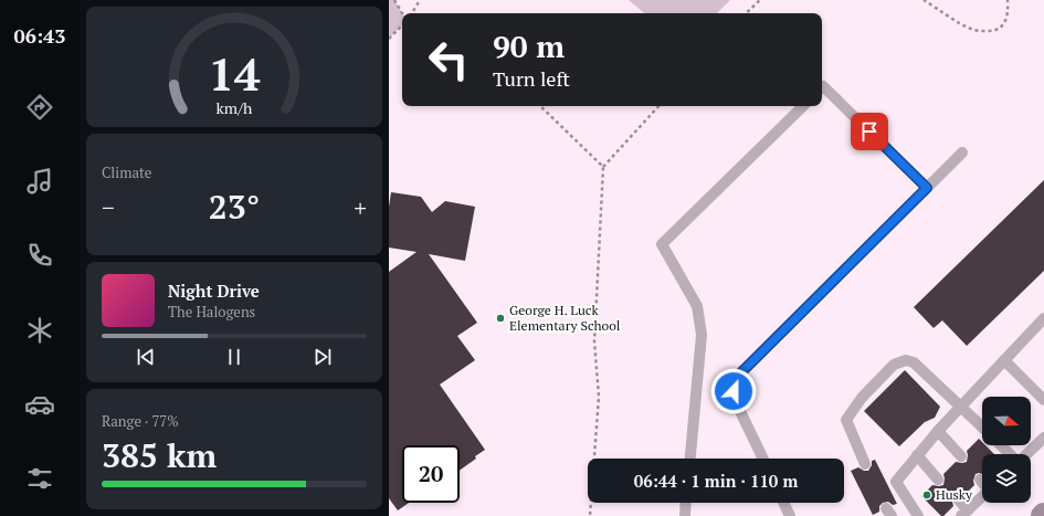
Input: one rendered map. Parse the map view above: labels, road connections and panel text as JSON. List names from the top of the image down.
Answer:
{
  "places": ["George H. Luck Elementary School", "Husky"],
  "north": "right",
  "page": {
    "tabs": "06:43",
    "turn": ["90 m", "Turn left"],
    "tile": [
      "Climate",
      ["Range · 77%", "385 km"]
    ],
    "heat": ["−", "23°", "+"],
    "song": ["Night Drive", "The Halogens"],
    "limit": "20",
    "trip": "06:44 · 1 min · 110 m",
    "gauge": ["14", "km/h"]
  }
}
